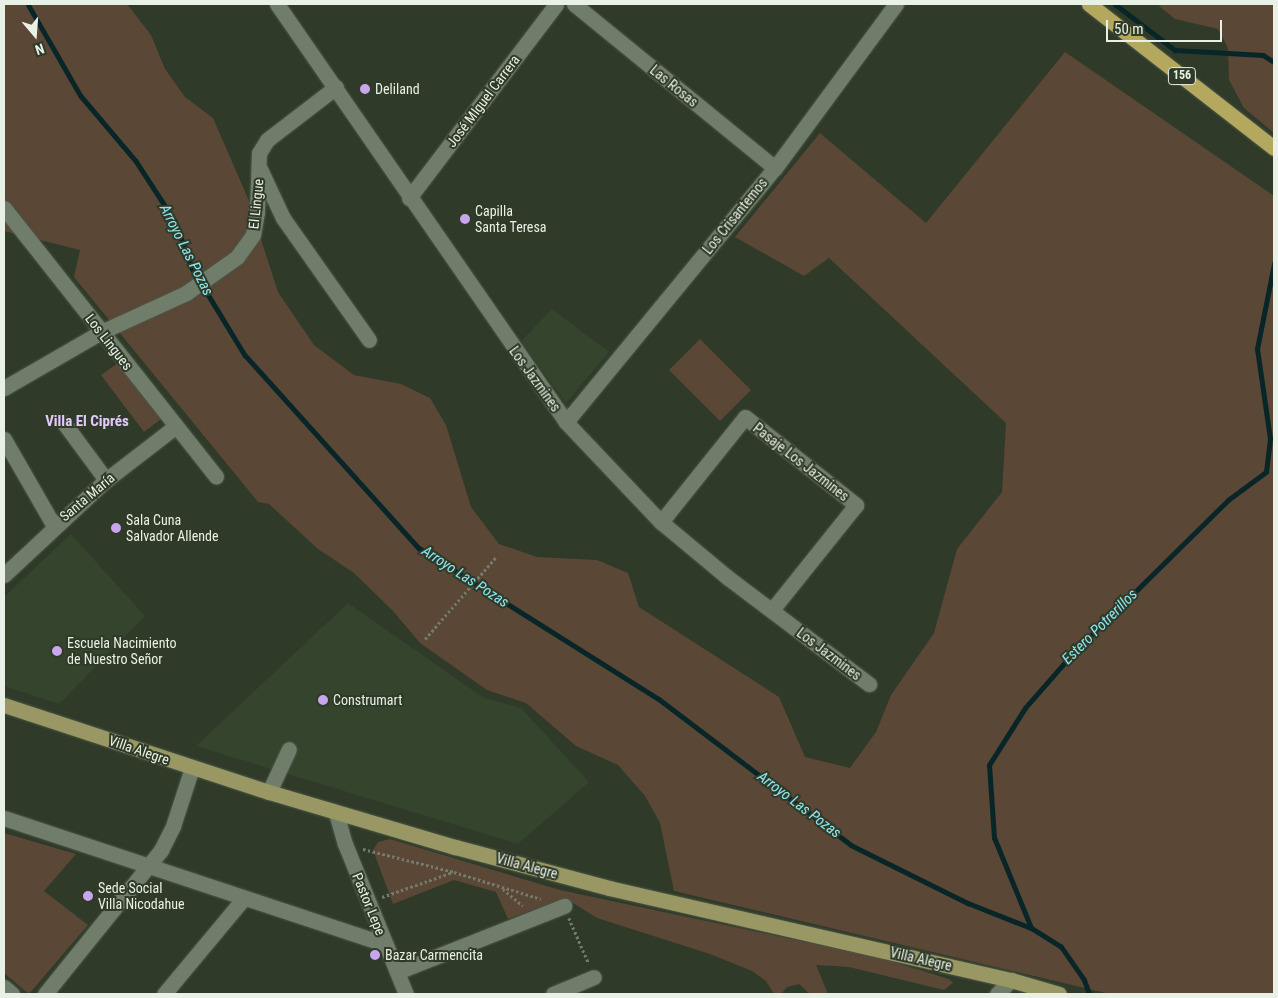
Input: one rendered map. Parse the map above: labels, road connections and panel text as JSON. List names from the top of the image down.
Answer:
{
  "streets": {
    "highway": ["156"],
    "main road": ["Villa Alegre"],
    "street": [
      "Las Rosas",
      "José MIguel Carrera",
      "El Lingue",
      "Los Crisantemos",
      "Los Lingues",
      "Los Jazmines",
      "Pasaje Los Jazmines",
      "Santa María",
      "Pastor Lepe"
    ]
  },
  "crossings": [
    ["Las Rosas", "Los Crisantemos"],
    ["José MIguel Carrera", "Los Jazmines"],
    ["El Lingue", "Los Lingues"],
    ["El Lingue", "Los Jazmines"],
    ["Los Crisantemos", "Los Jazmines"],
    ["Los Lingues", "Santa María"],
    ["Los Jazmines", "Pasaje Los Jazmines"],
    ["Villa Alegre", "Pastor Lepe"]
  ],
  "districts": ["Villa El Ciprés"],
  "water": ["Arroyo Las Pozas", "Estero Potrerillos"],
  "places": [
    "Deliland",
    "Capilla Santa Teresa",
    "Sala Cuna Salvador Allende",
    "Escuela Nacimiento de Nuestro Señor",
    "Construmart",
    "Sede Social Villa Nicodahue",
    "Bazar Carmencita"
  ],
  "scale_bar": "50 m",
  "north": "bottom"
}
